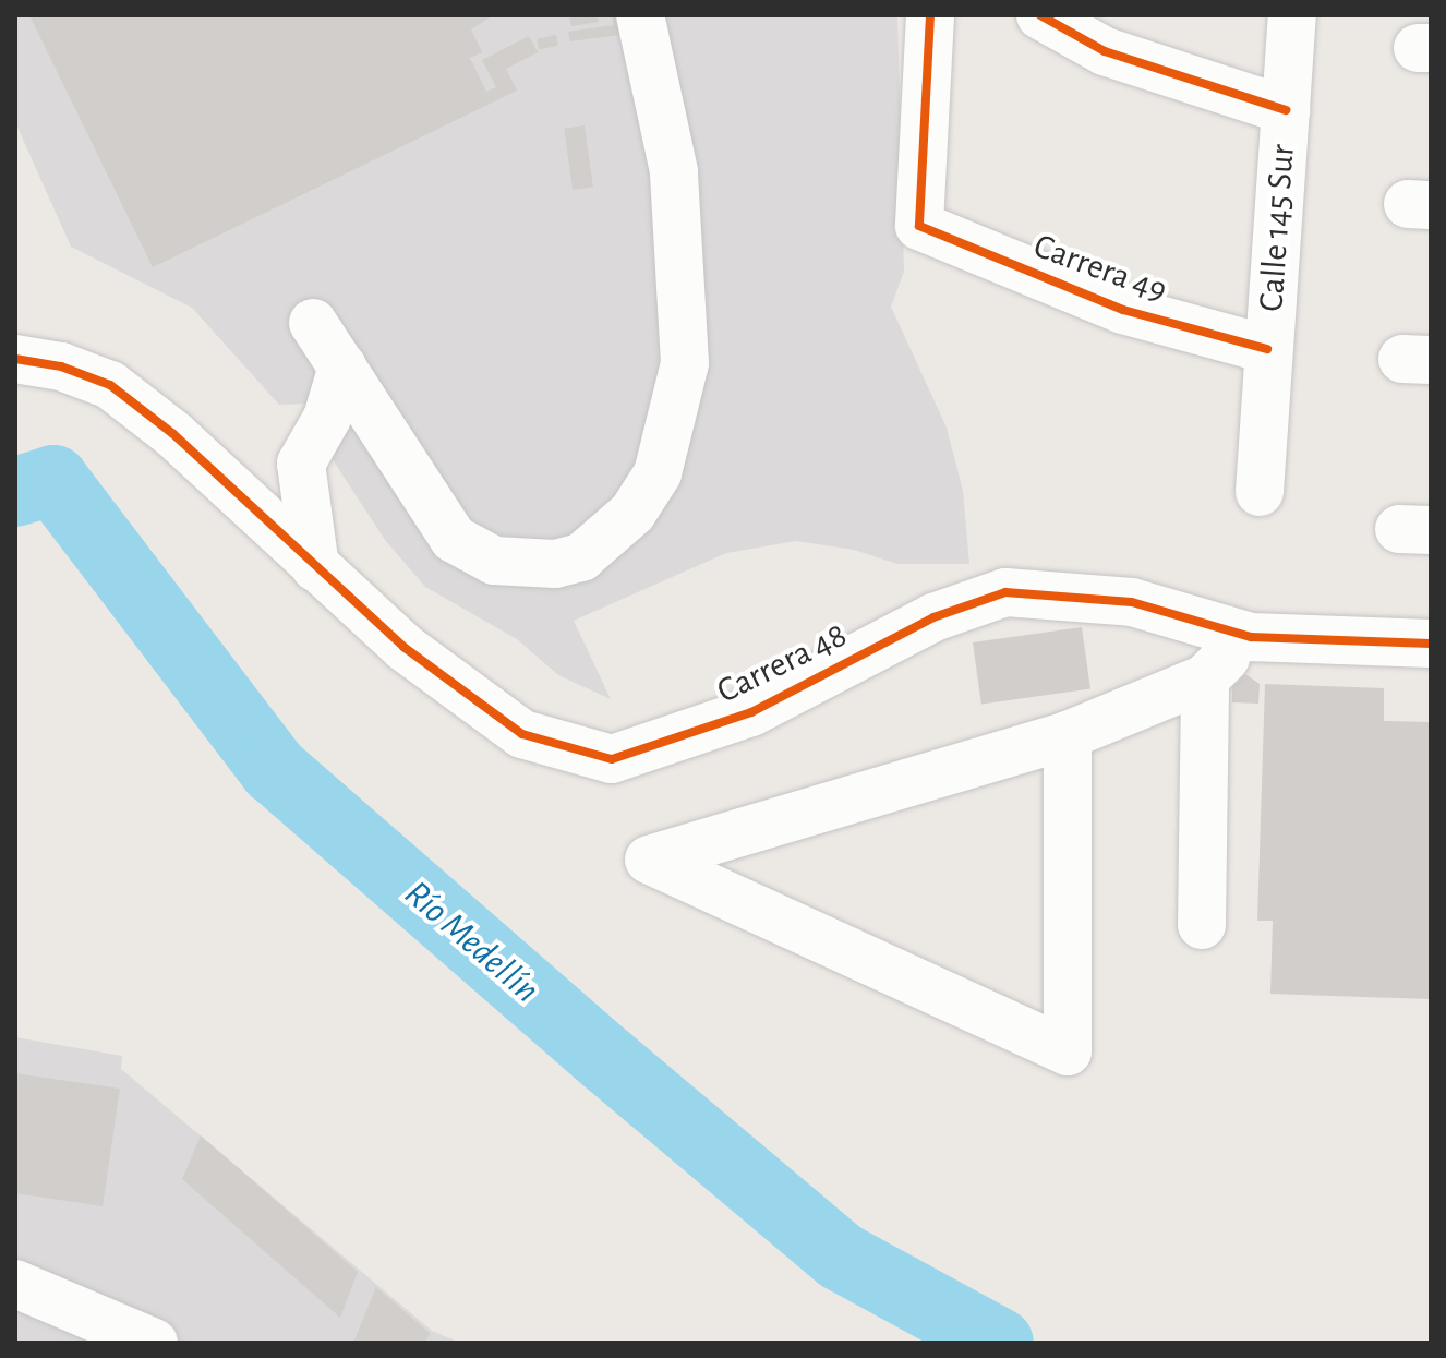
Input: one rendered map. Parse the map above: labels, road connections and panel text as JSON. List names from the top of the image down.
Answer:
{
  "streets": {
    "street": ["Calle 145 Sur", "Carrera 49", "Carrera 48"]
  },
  "crossings": [
    ["Calle 145 Sur", "Carrera 49"]
  ],
  "water": ["Río Medellín"]
}
